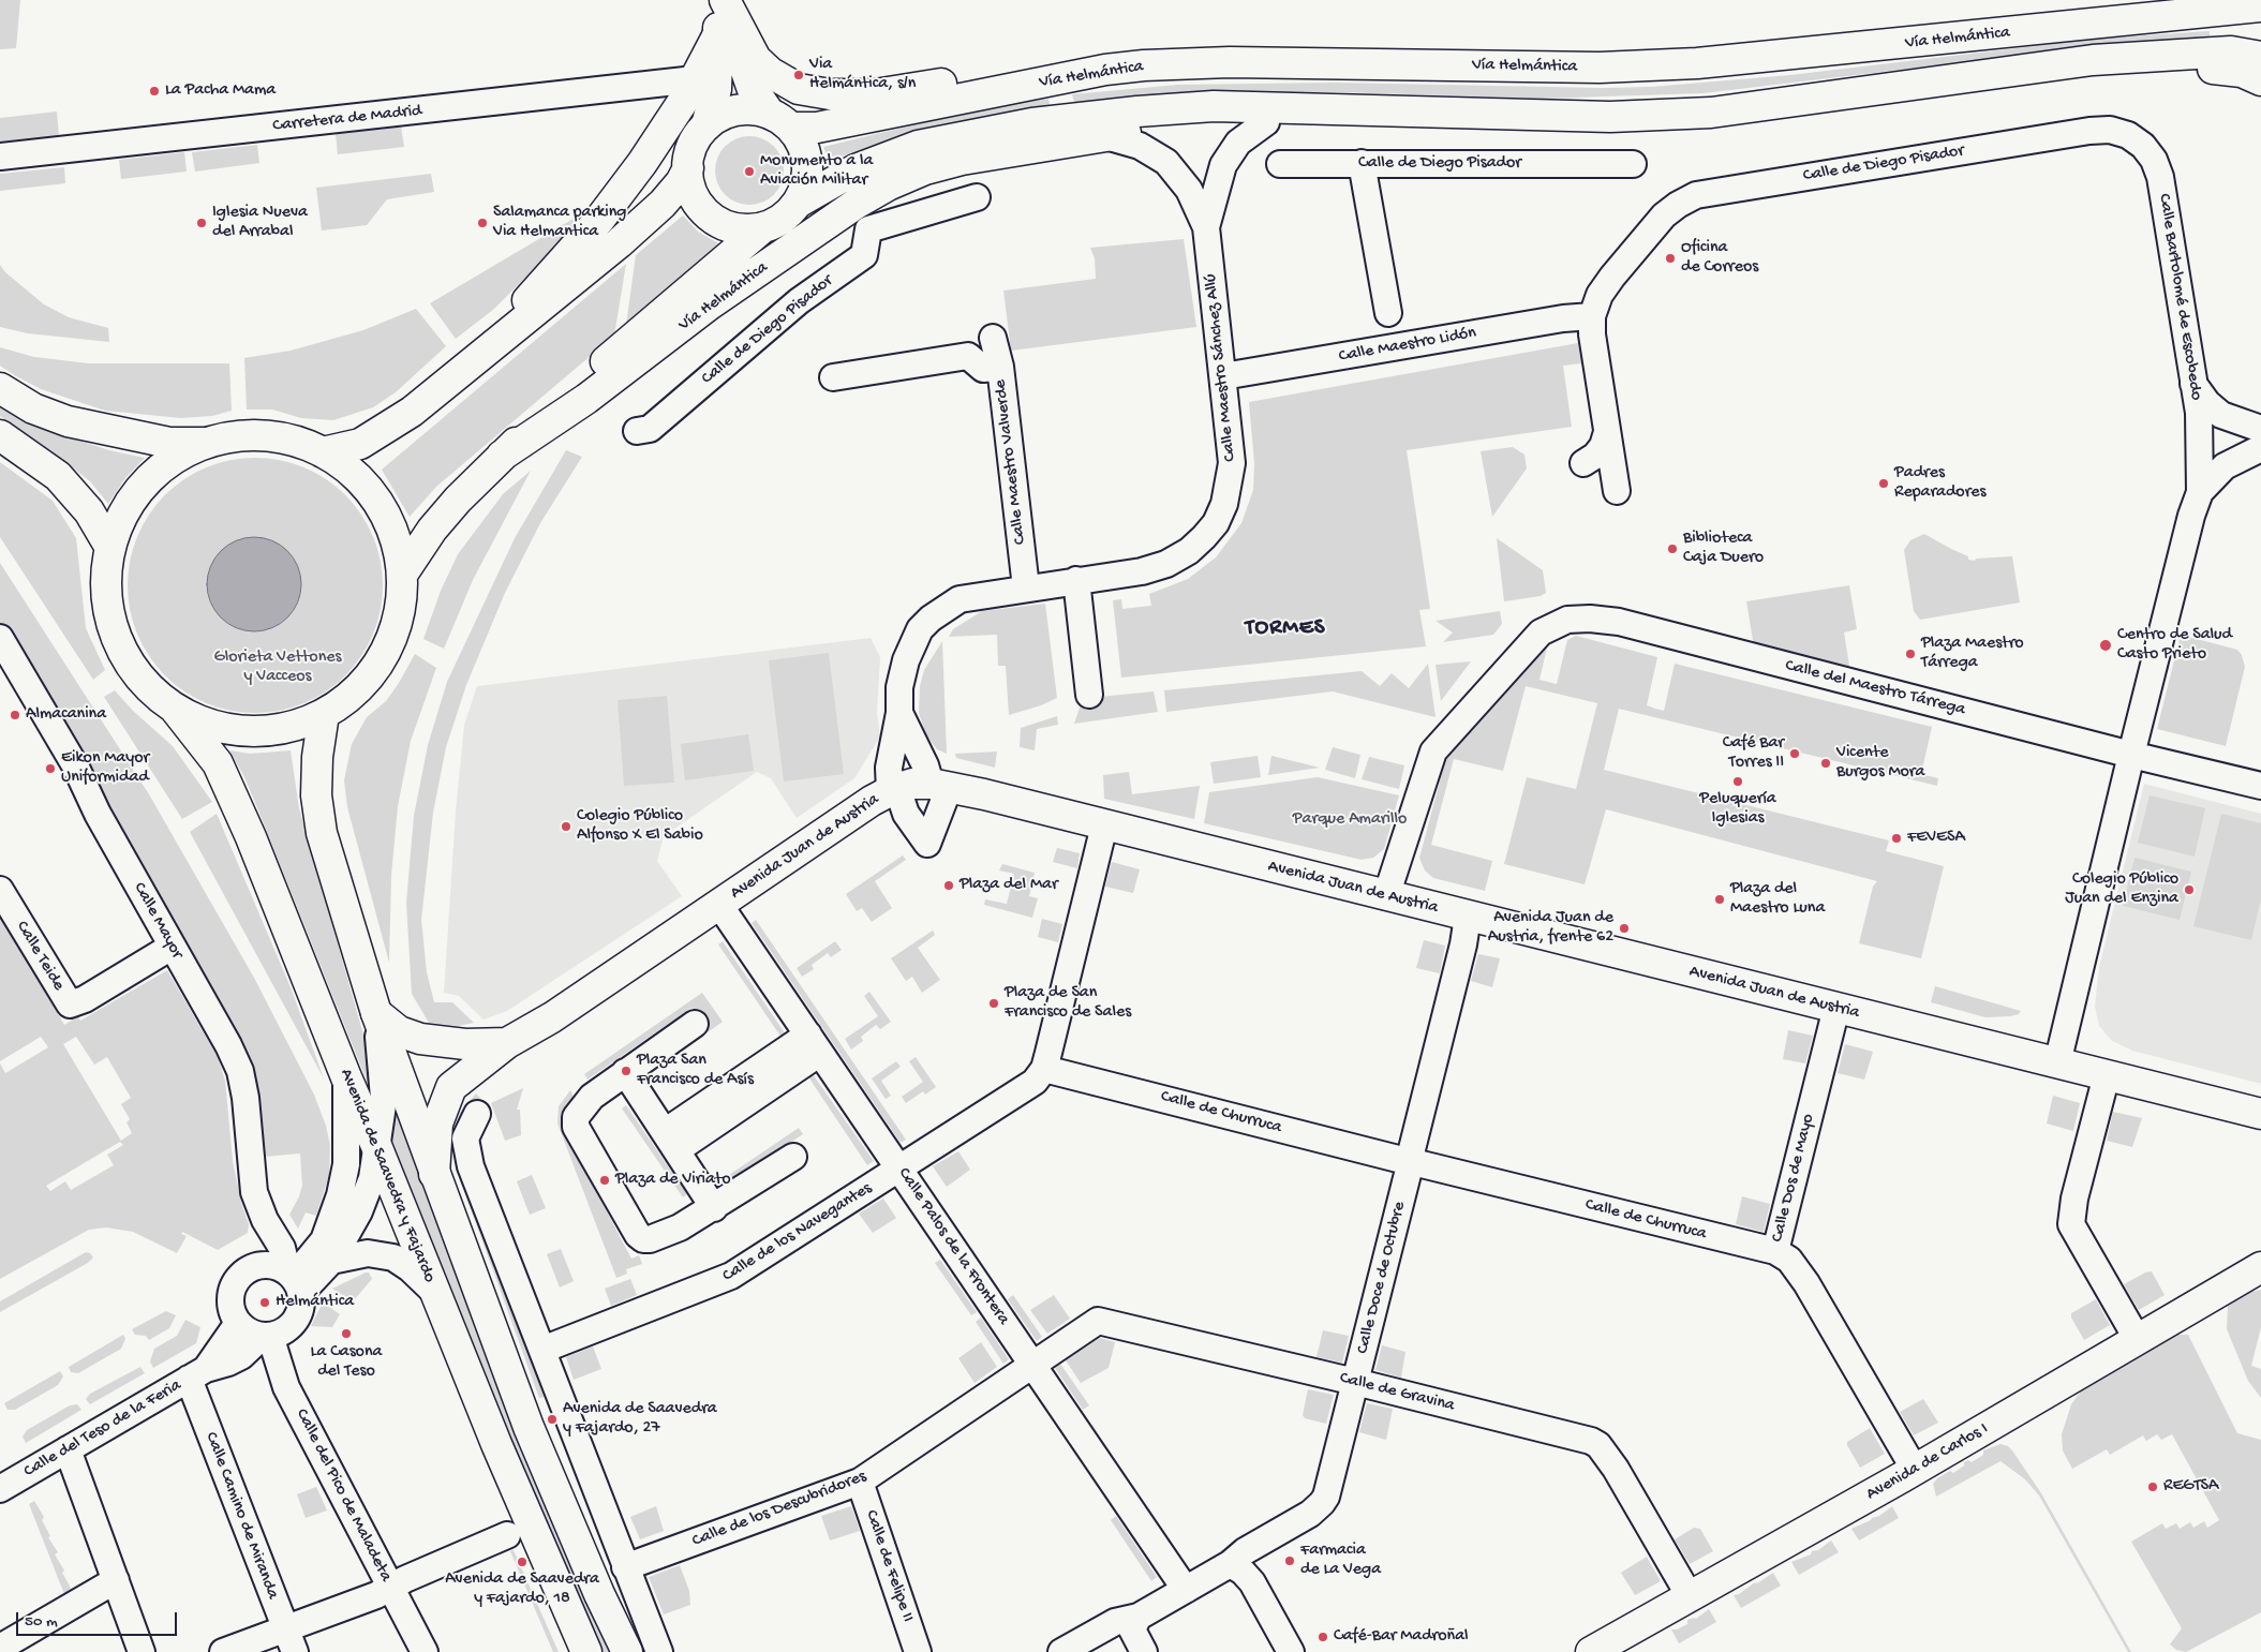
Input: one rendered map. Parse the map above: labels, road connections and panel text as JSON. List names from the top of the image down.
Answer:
{
  "streets": {
    "main road": [
      "Vía Helmántica",
      "Avenida Juan de Austria",
      "Avenida de Saavedra y Fajardo",
      "Avenida de Carlos I"
    ],
    "street": [
      "Carretera de Madrid",
      "Calle de Diego Pisador",
      "Calle Bartolomé de Escobedo",
      "Calle Maestro Lidón",
      "Calle Maestro Sánchez Allú",
      "Calle Maestro Valverde",
      "Calle del Maestro Tárrega",
      "Calle Mayor",
      "Calle Teide",
      "Calle de Churruca",
      "Calle Dos de Mayo",
      "Calle de los Navegantes",
      "Calle Palos de la Frontera",
      "Calle Doce de Octubre",
      "Calle de Gravina",
      "Calle del Teso de la Feria",
      "Calle del Pico de Maladeta",
      "Calle de los Descubridores",
      "Calle Camino de Miranda",
      "Calle de Felipe II"
    ]
  },
  "crossings": [
    ["Vía Helmántica", "Calle Maestro Sánchez Allú"],
    ["Calle de Diego Pisador", "Calle Bartolomé de Escobedo"],
    ["Calle de Diego Pisador", "Calle Maestro Lidón"],
    ["Calle Bartolomé de Escobedo", "Calle del Maestro Tárrega"],
    ["Calle Bartolomé de Escobedo", "Avenida Juan de Austria"],
    ["Calle Maestro Lidón", "Calle Maestro Sánchez Allú"],
    ["Calle Maestro Sánchez Allú", "Calle Maestro Valverde"],
    ["Calle del Maestro Tárrega", "Avenida Juan de Austria"],
    ["Avenida Juan de Austria", "Calle Dos de Mayo"],
    ["Avenida Juan de Austria", "Calle Palos de la Frontera"],
    ["Avenida Juan de Austria", "Calle Doce de Octubre"],
    ["Calle Mayor", "Calle Teide"],
    ["Calle Mayor", "Calle del Teso de la Feria"],
    ["Calle Mayor", "Calle del Pico de Maladeta"],
    ["Calle de Churruca", "Calle Dos de Mayo"],
    ["Calle de Churruca", "Calle de los Navegantes"],
    ["Calle de Churruca", "Calle Doce de Octubre"],
    ["Calle Dos de Mayo", "Avenida de Carlos I"],
    ["Calle de los Navegantes", "Calle Palos de la Frontera"],
    ["Calle Palos de la Frontera", "Calle Doce de Octubre"],
    ["Calle Palos de la Frontera", "Calle de Gravina"],
    ["Calle Palos de la Frontera", "Calle de los Descubridores"],
    ["Calle Doce de Octubre", "Calle de Gravina"],
    ["Calle de Gravina", "Avenida de Carlos I"],
    ["Calle de Gravina", "Calle de los Descubridores"],
    ["Calle del Teso de la Feria", "Calle del Pico de Maladeta"],
    ["Calle del Teso de la Feria", "Calle Camino de Miranda"],
    ["Calle de los Descubridores", "Calle de Felipe II"]
  ],
  "districts": ["TORMES"],
  "parks": ["Glorieta Vettones y Vacceos", "Parque Amarillo"],
  "places": [
    "Via Helmántica, s/n",
    "La Pacha Mama",
    "Monumento a la Aviación Militar",
    "Iglesia Nueva del Arrabal",
    "Salamanca parking Via Helmantica",
    "Oficina de Correos",
    "Padres Reparadores",
    "Biblioteca Caja Duero",
    "Centro de Salud Casto Prieto",
    "Plaza Maestro Tárrega",
    "Almacanina",
    "Café Bar Torres II",
    "Vicente Burgos Mora",
    "Eikon Mayor Uniformidad",
    "Peluquería Iglesias",
    "Colegio Público Alfonso X El Sabio",
    "FEVESA",
    "Plaza del Mar",
    "Colegio Público Juan del Enzina",
    "Plaza del Maestro Luna",
    "Avenida Juan de Austria, frente 62",
    "Plaza de San Francisco de Sales",
    "Plaza San Francisco de Asís",
    "Plaza de Viriato",
    "Helmántica",
    "La Casona del Teso",
    "Avenida de Saavedra y Fajardo, 27",
    "REGTSA",
    "Farmacia de La Vega",
    "Avenida de Saavedra y Fajardo, 18",
    "Café-Bar Madroñal"
  ],
  "scale_bar": "50 m"
}
